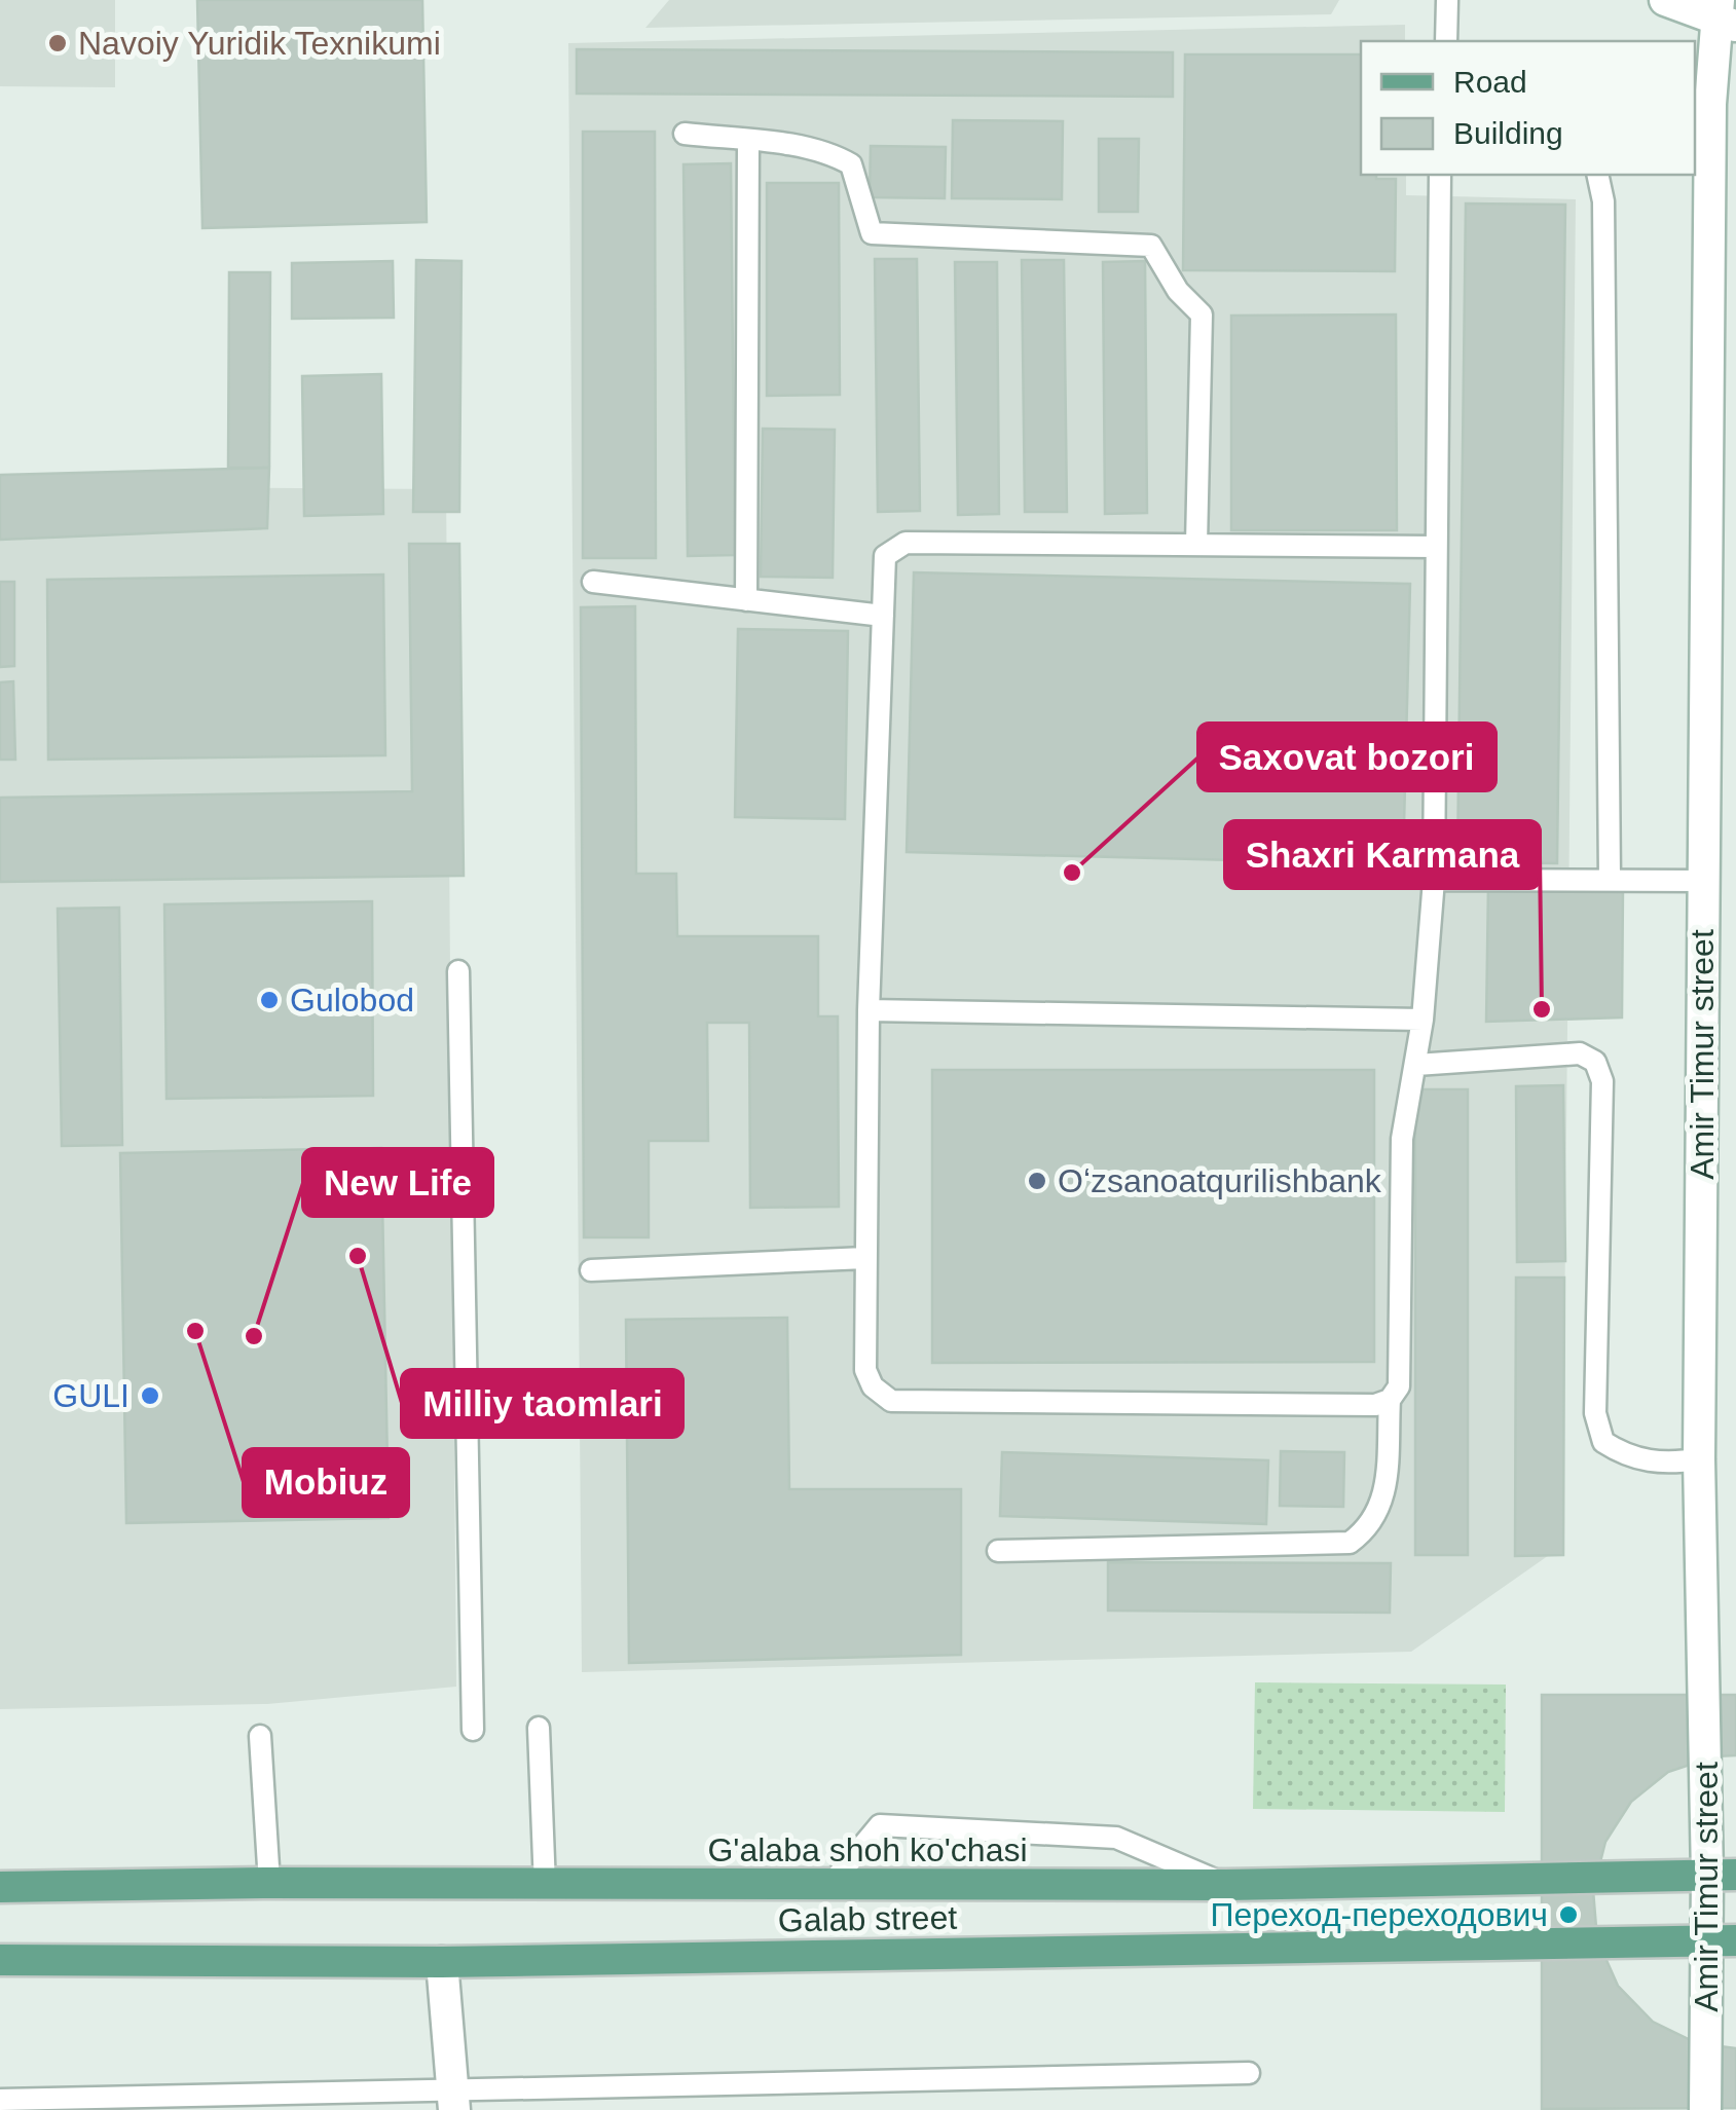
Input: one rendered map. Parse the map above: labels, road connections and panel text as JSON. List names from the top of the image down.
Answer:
{
  "streets": {
    "main road": ["Amir Timur street", "G'alaba shoh ko'chasi", "Galab street"]
  },
  "crossings": [
    ["Amir Timur street", "G'alaba shoh ko'chasi"],
    ["Amir Timur street", "Galab street"]
  ],
  "places": [
    "Navoiy Yuridik Texnikumi",
    "Saxovat bozori",
    "Gulobod",
    "Shaxri Karmana",
    "Oʻzsanoatqurilishbank",
    "Milliy taomlari",
    "Mobiuz",
    "New Life",
    "GULI",
    "Переход-переходович"
  ],
  "legend": ["Road", "Building"]
}
